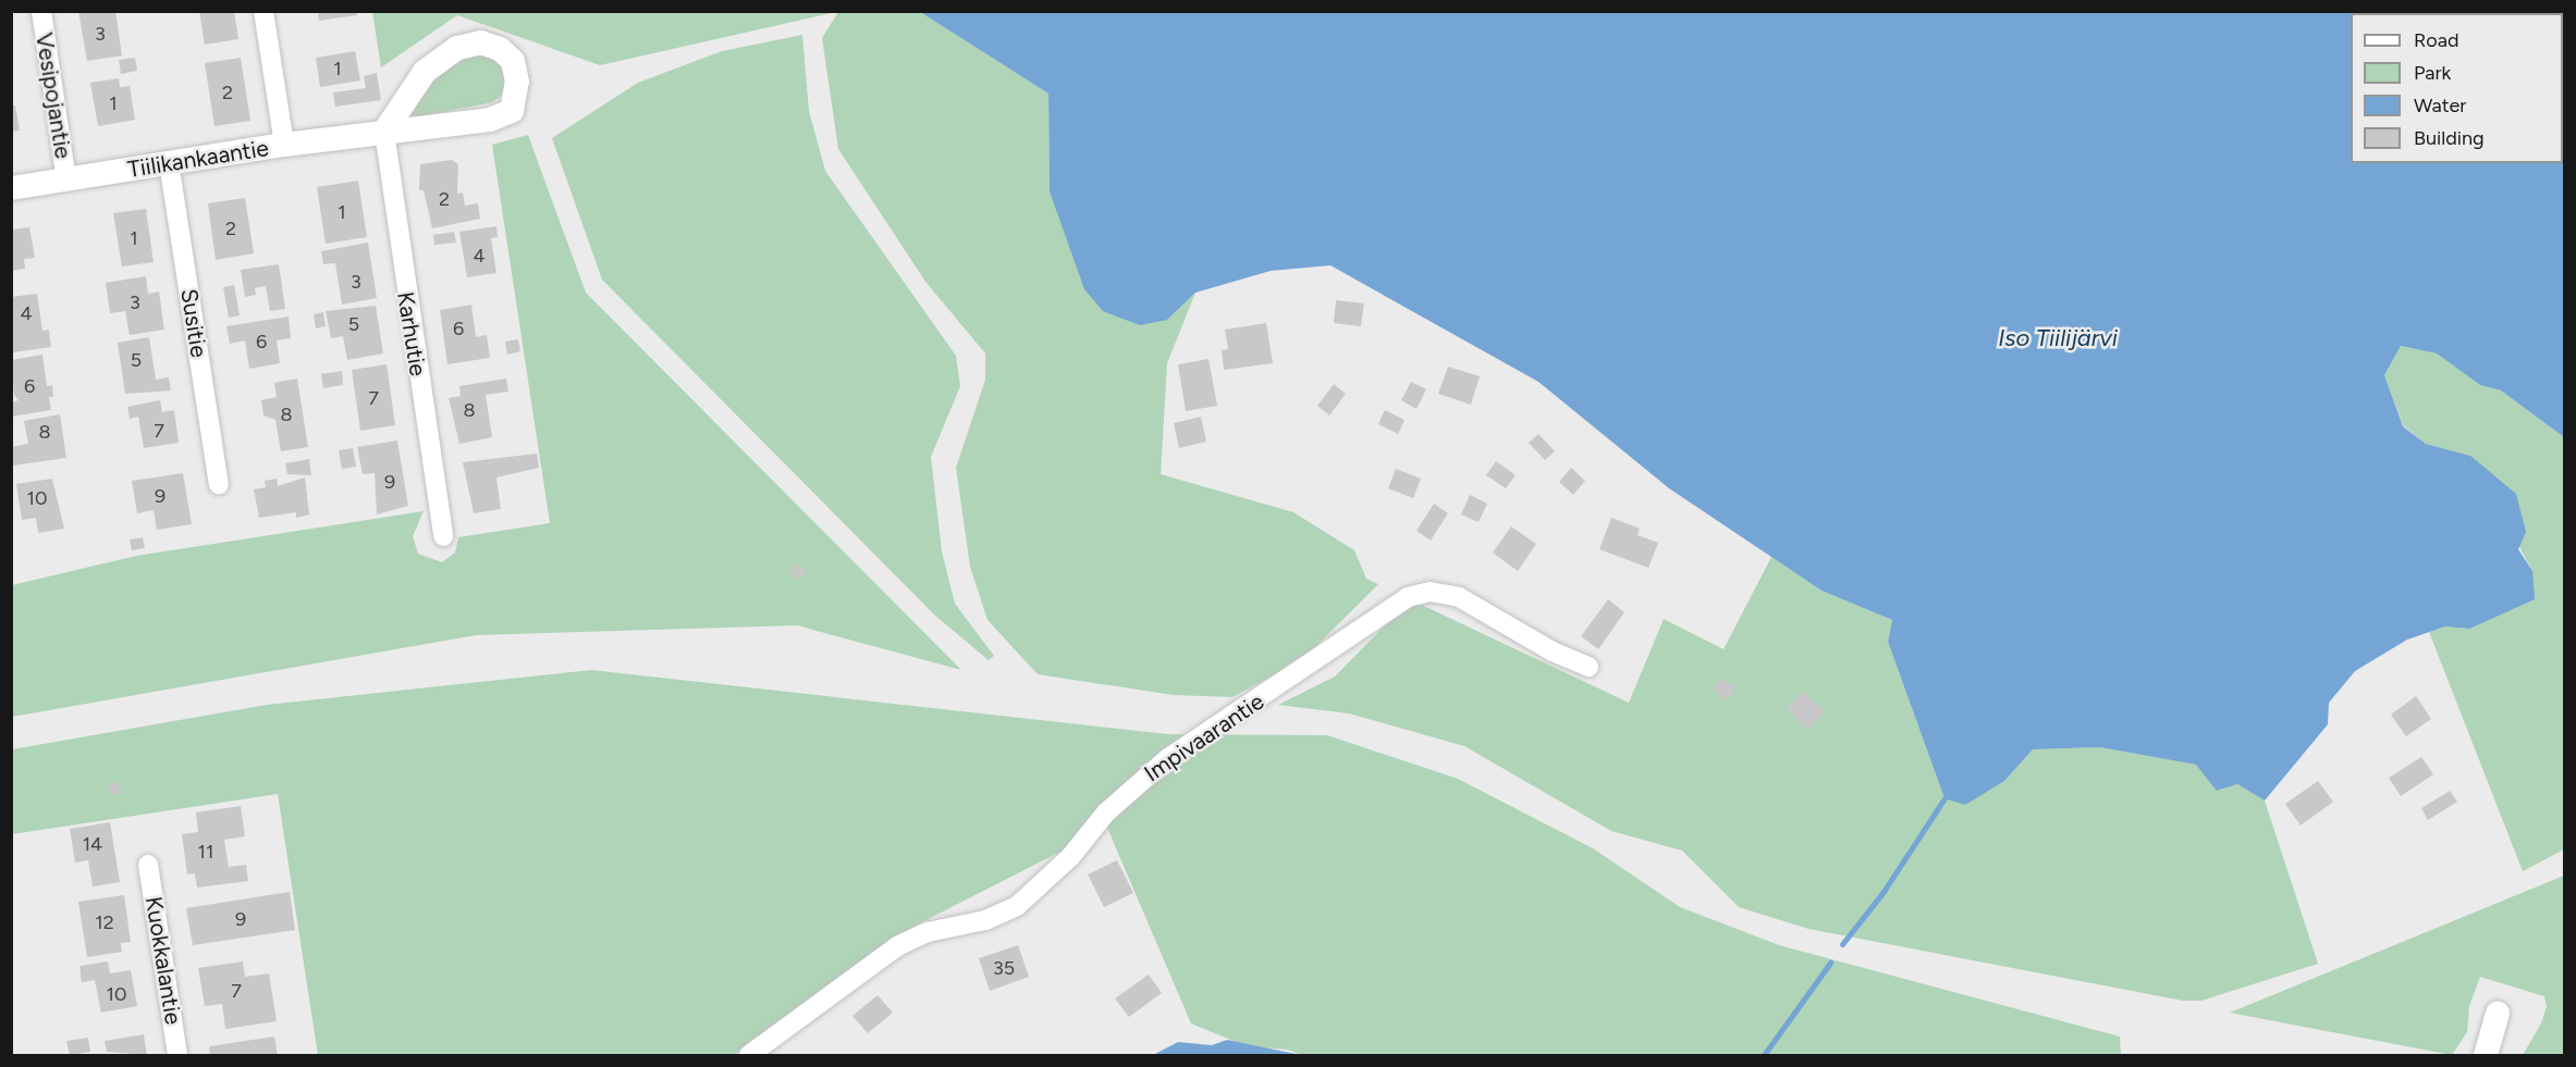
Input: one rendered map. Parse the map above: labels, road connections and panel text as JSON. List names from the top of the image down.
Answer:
{
  "streets": {
    "street": [
      "Vesipojantie",
      "Tiilikankaantie",
      "Susitie",
      "Karhutie",
      "Impivaarantie",
      "Kuokkalantie"
    ]
  },
  "crossings": [
    ["Vesipojantie", "Tiilikankaantie"],
    ["Tiilikankaantie", "Susitie"],
    ["Tiilikankaantie", "Karhutie"]
  ],
  "water": ["Iso Tiilijärvi"],
  "house_numbers": [
    "3",
    "1",
    "2",
    "1",
    "2",
    "1",
    "2",
    "1",
    "4",
    "3",
    "3",
    "4",
    "5",
    "6",
    "6",
    "5",
    "6",
    "7",
    "8",
    "8",
    "7",
    "8",
    "9",
    "9",
    "10",
    "14",
    "11",
    "9",
    "12",
    "35",
    "7",
    "10"
  ],
  "legend": [
    "Road",
    "Park",
    "Water",
    "Building"
  ]
}
